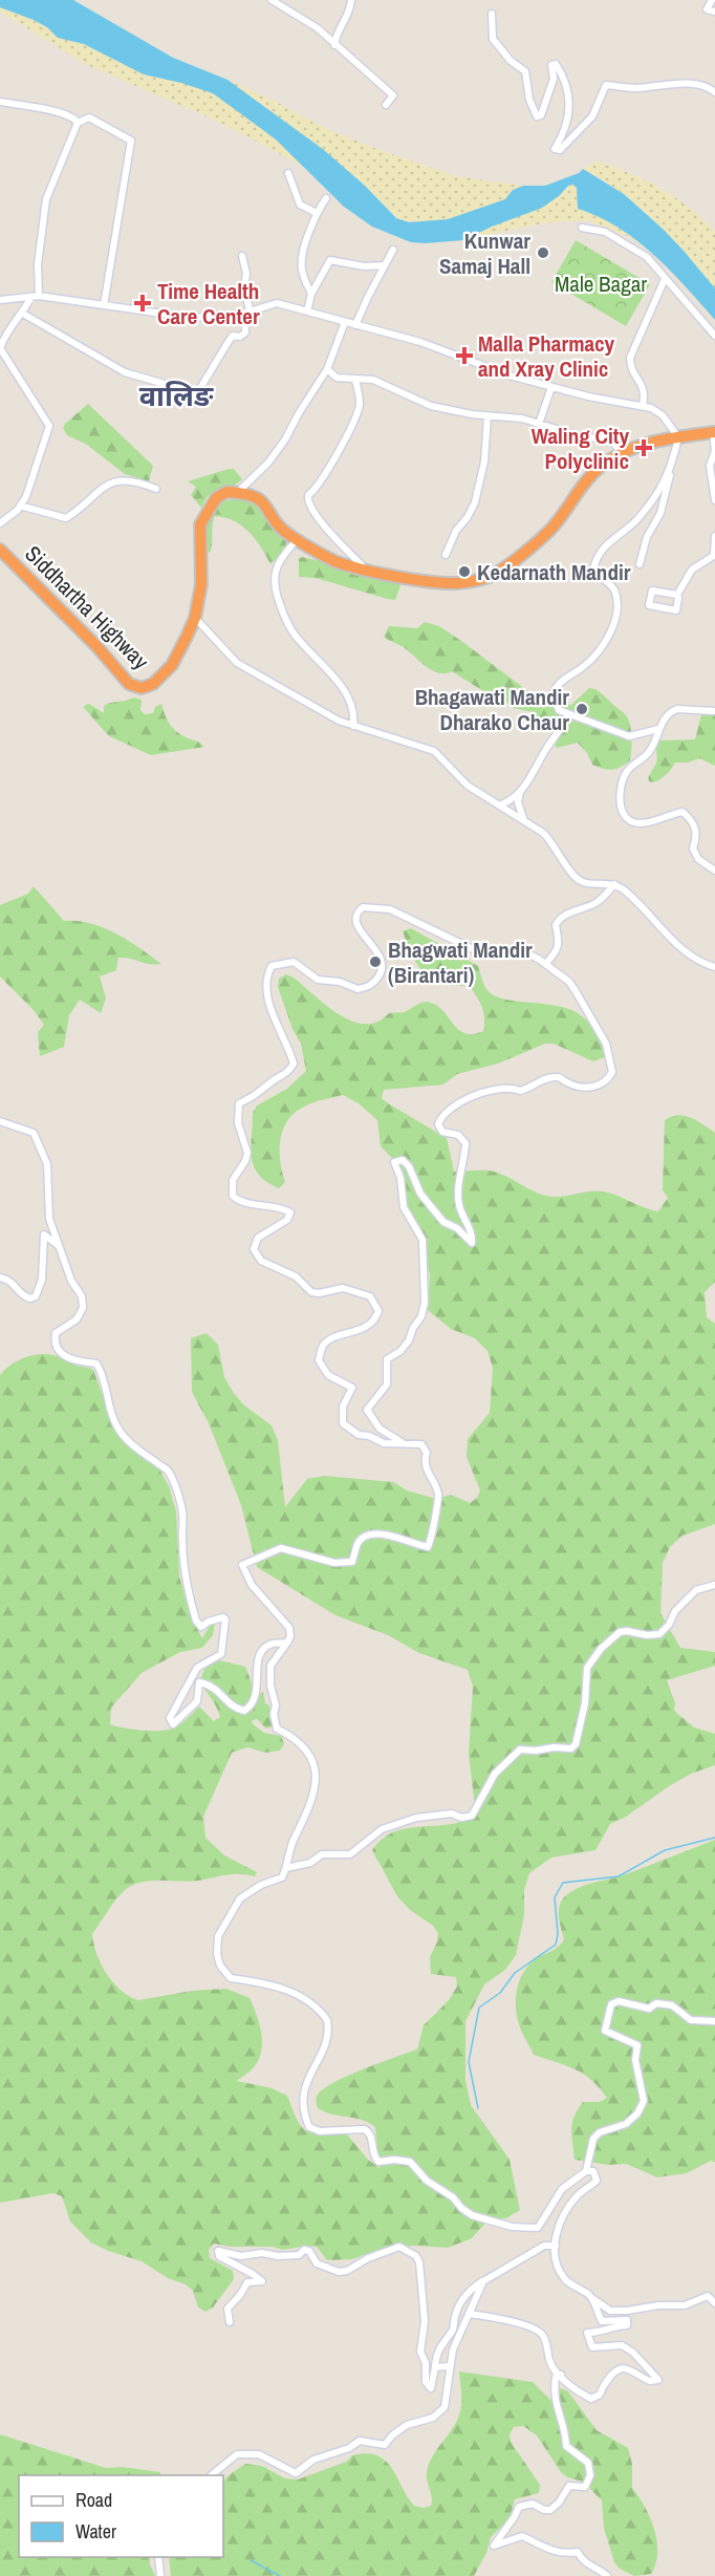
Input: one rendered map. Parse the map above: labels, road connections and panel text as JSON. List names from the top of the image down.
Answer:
{
  "streets": {
    "highway": ["Siddhartha Highway"]
  },
  "districts": ["वालिङ"],
  "parks": ["Male Bagar"],
  "places": {
    "other": [
      "Kunwar Samaj Hall",
      "Kedarnath Mandir",
      "Bhagawati Mandir Dharako Chaur",
      "Bhagwati Mandir (Birantari)"
    ],
    "health": ["Time Health Care Center", "Malla Pharmacy and Xray Clinic", "Waling City Polyclinic"]
  },
  "legend": ["Road", "Water"]
}
